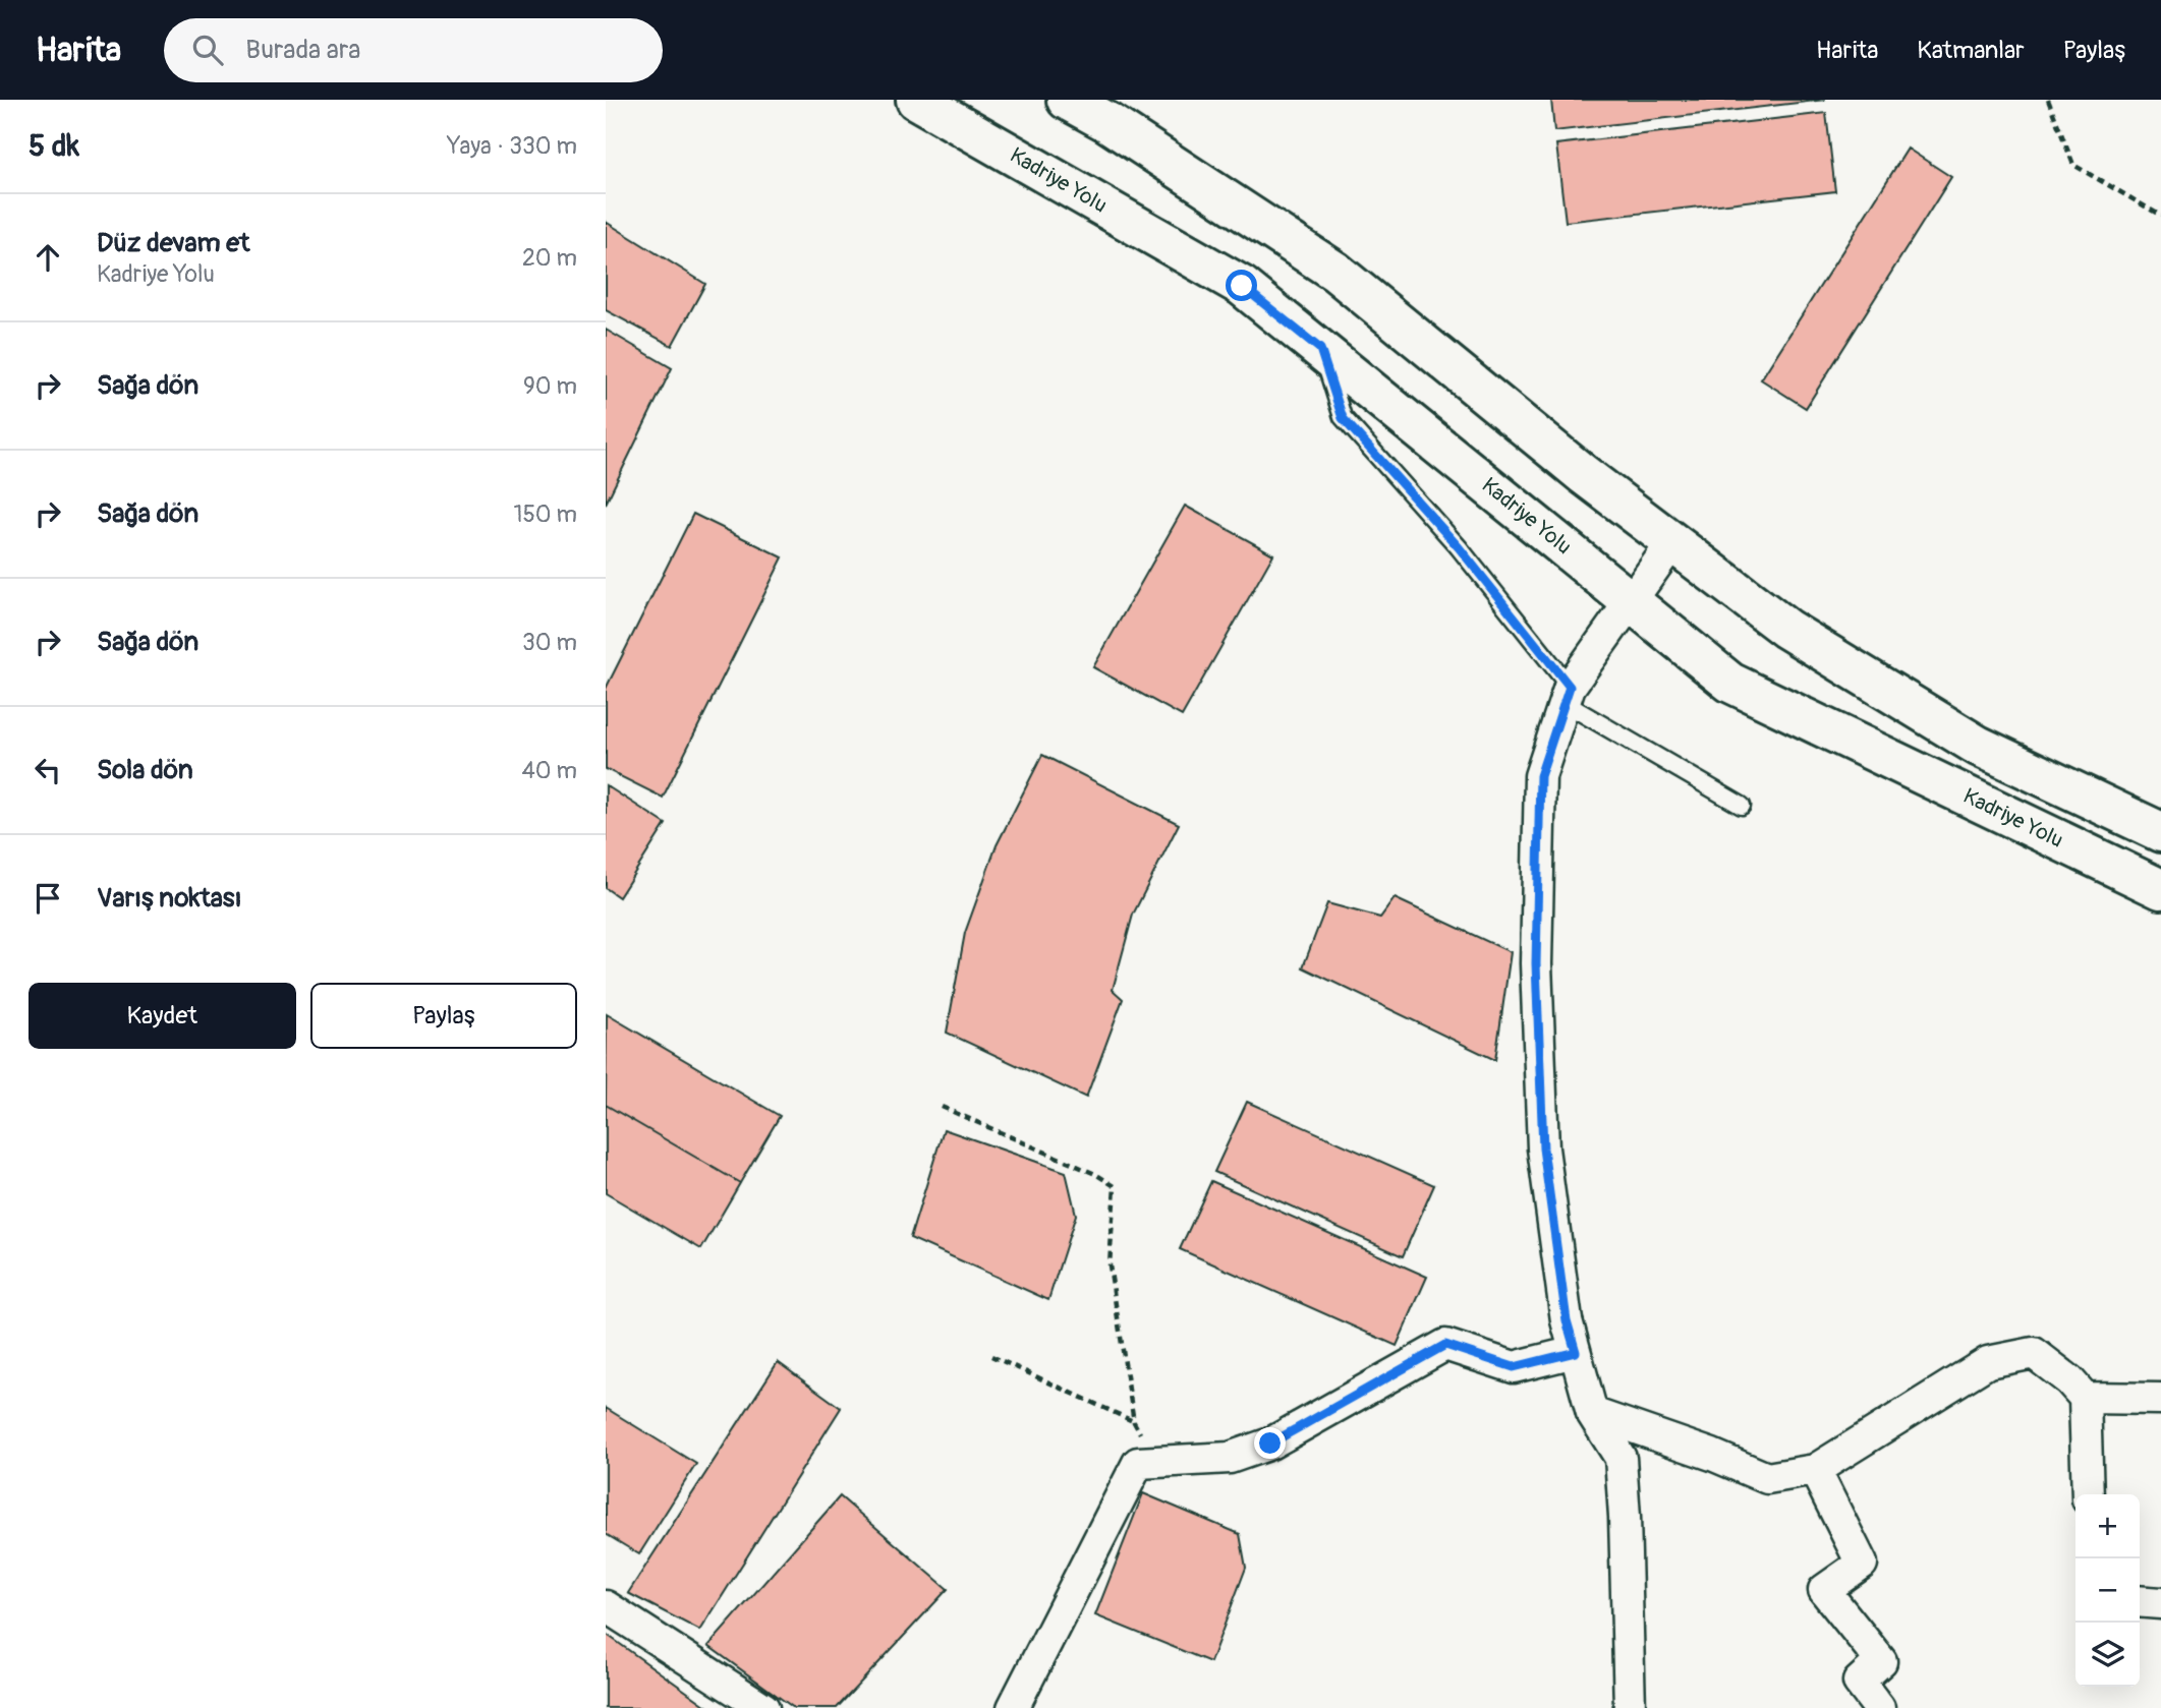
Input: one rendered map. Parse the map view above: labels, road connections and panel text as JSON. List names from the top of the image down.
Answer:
{
  "streets": {
    "main road": ["Kadriye Yolu"]
  },
  "page": {
    "header": "Harita",
    "search": "Burada ara",
    "nav": ["Harita", "Katmanlar", "Paylaş"],
    "heading": ["5 dk", "Yaya · 330 m"],
    "list": [
      ["Düz devam et", "Kadriye Yolu", "20 m"],
      ["Sağa dön", "90 m"],
      ["Sağa dön", "150 m"],
      ["Sağa dön", "30 m"],
      ["Sola dön", "40 m"],
      "Varış noktası"
    ],
    "buttons": ["Kaydet", "Paylaş"],
    "map_buttons": ["+", "−"]
  }
}
